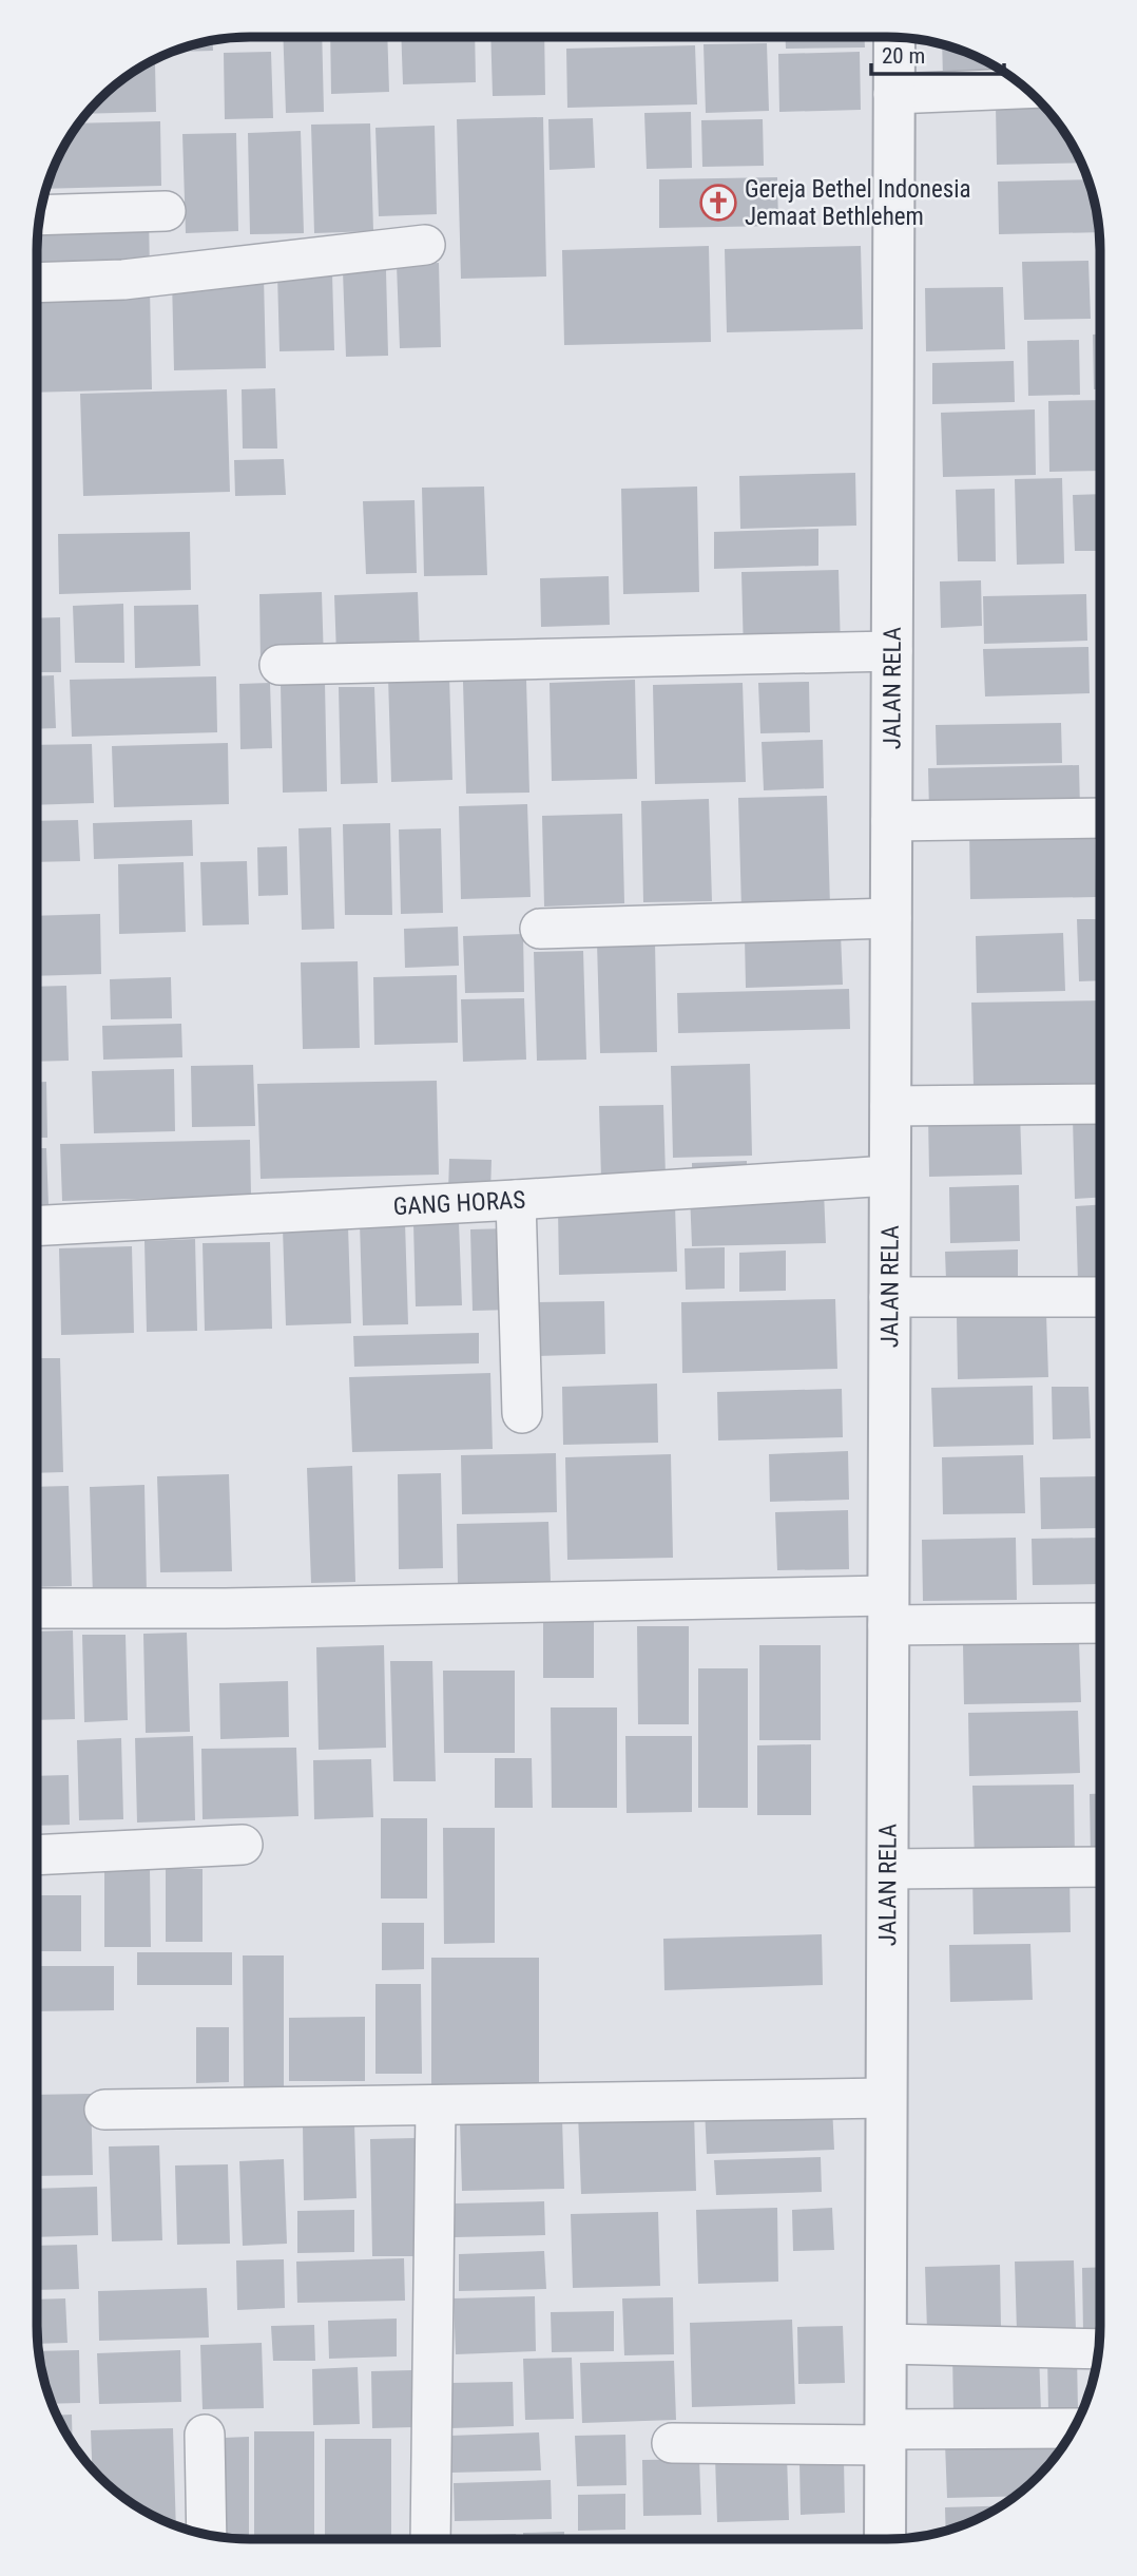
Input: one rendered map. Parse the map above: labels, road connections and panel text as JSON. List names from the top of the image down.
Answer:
{
  "streets": {
    "street": ["JALAN RELA", "GANG HORAS"]
  },
  "crossings": [
    ["JALAN RELA", "GANG HORAS"]
  ],
  "places": {
    "church": ["Gereja Bethel Indonesia Jemaat Bethlehem"]
  },
  "scale_bar": "20 m"
}
